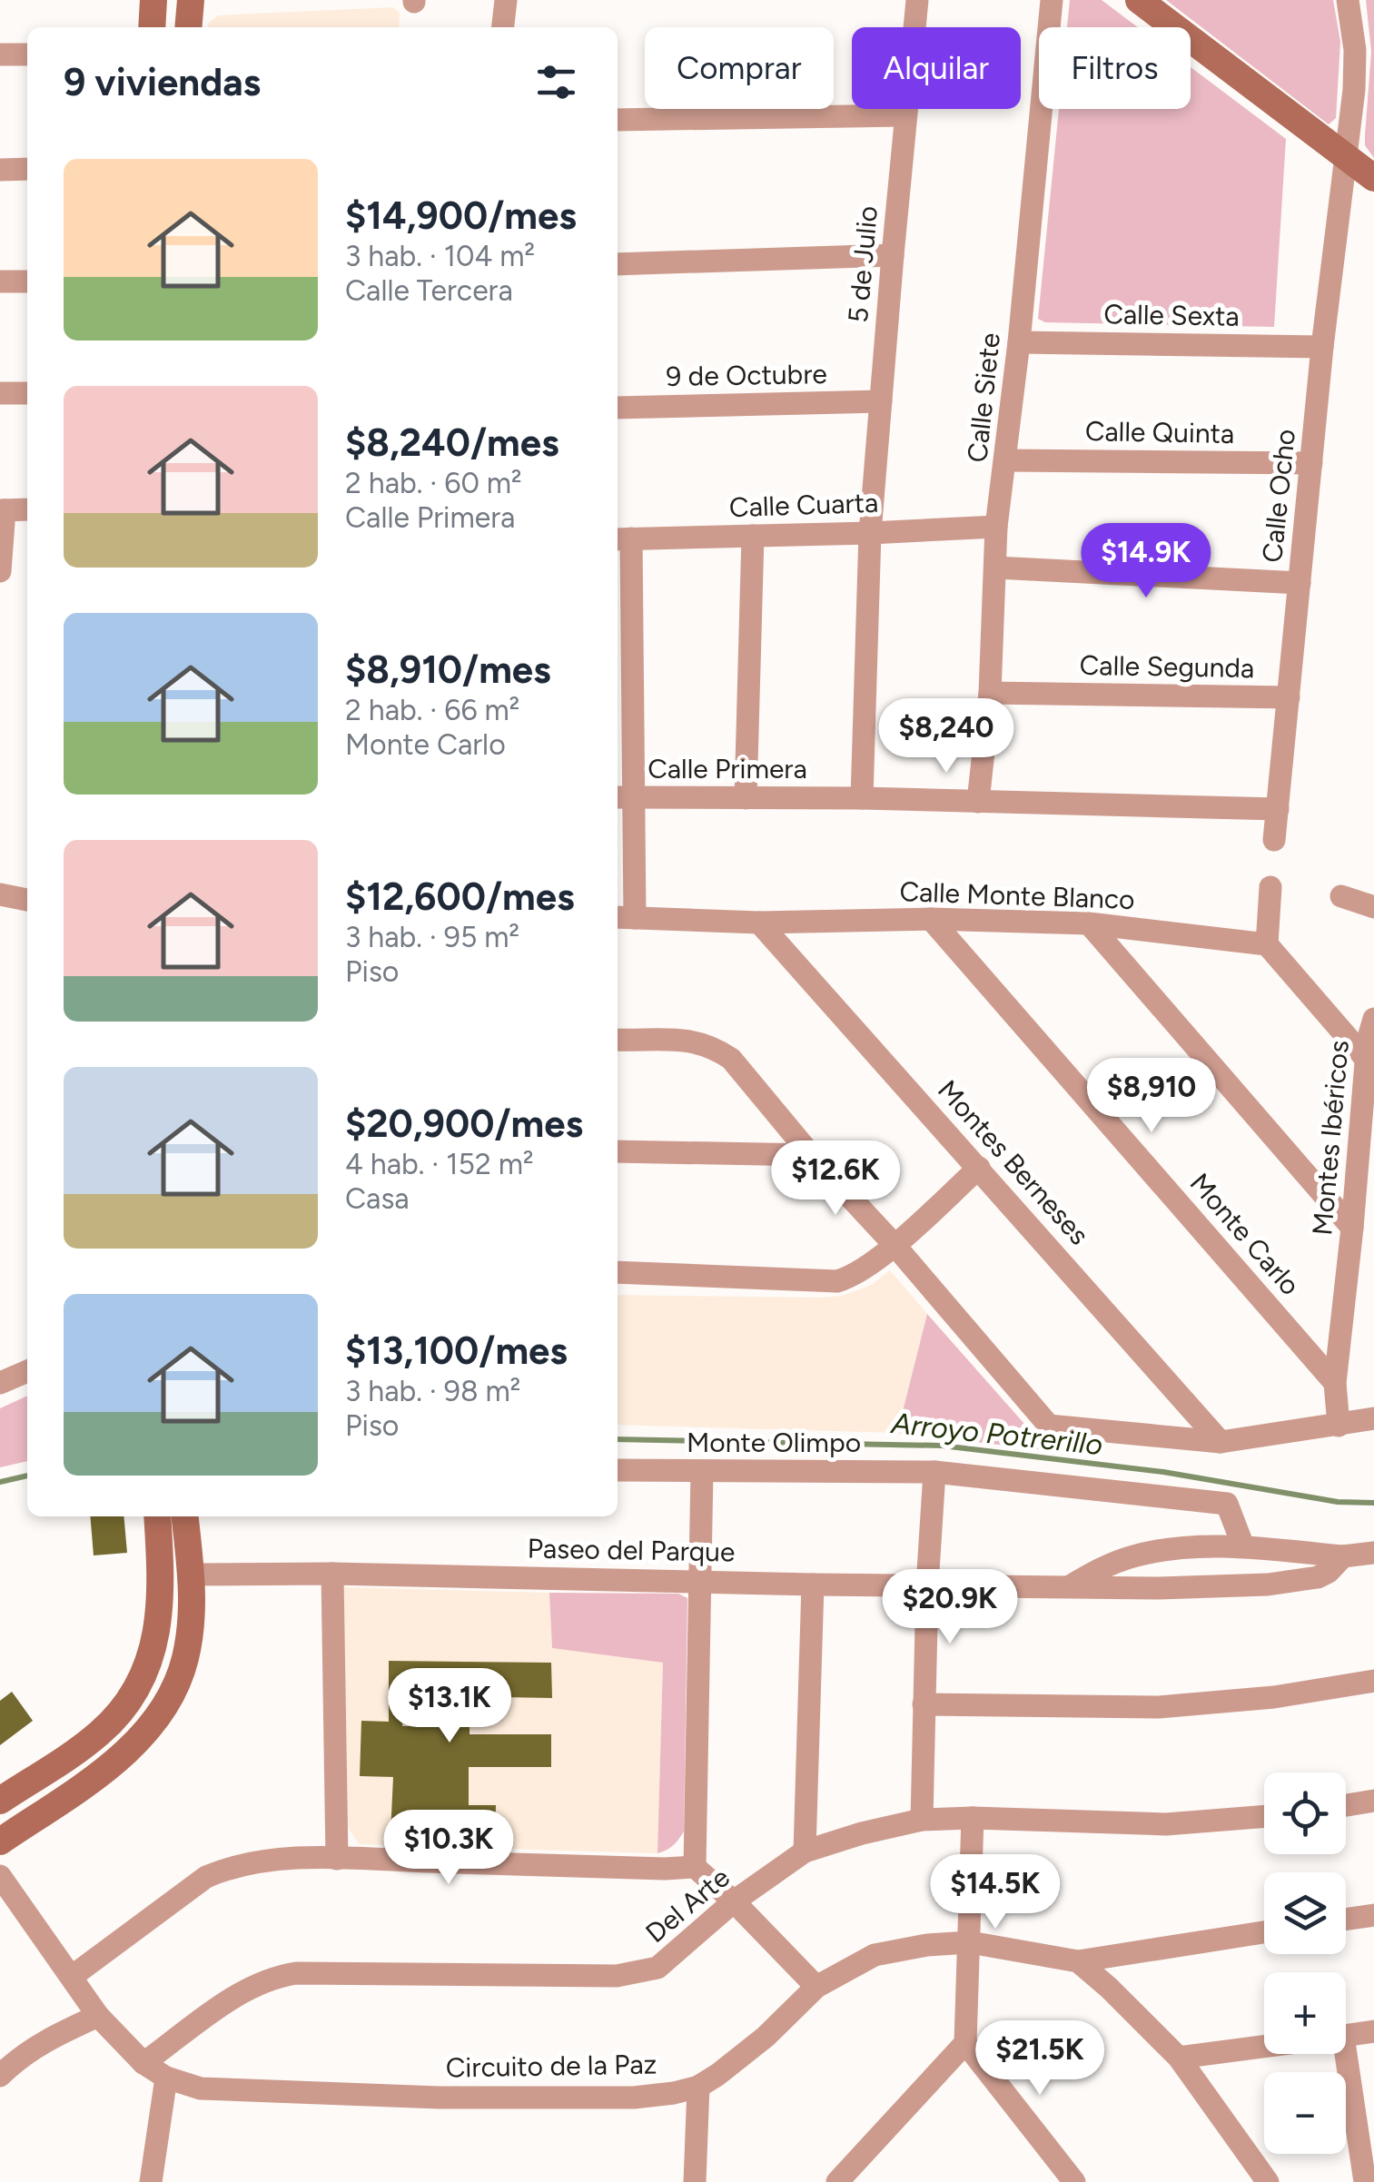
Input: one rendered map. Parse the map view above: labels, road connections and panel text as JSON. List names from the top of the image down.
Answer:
{
  "streets": {
    "street": [
      "5 de Julio",
      "Calle Sexta",
      "9 de Octubre",
      "Calle Siete",
      "Calle Quinta",
      "Calle Ocho",
      "Calle Cuarta",
      "Calle Segunda",
      "Calle Primera",
      "Calle Monte Blanco",
      "Montes Ibéricos",
      "Montes Berneses",
      "Monte Carlo",
      "Monte Olimpo",
      "Paseo del Parque",
      "Del Arte",
      "Circuito de la Paz"
    ]
  },
  "crossings": [
    ["5 de Julio", "9 de Octubre"],
    ["5 de Julio", "Calle Cuarta"],
    ["5 de Julio", "Calle Primera"],
    ["Calle Sexta", "Calle Siete"],
    ["Calle Sexta", "Calle Ocho"],
    ["Calle Siete", "Calle Quinta"],
    ["Calle Siete", "Calle Cuarta"],
    ["Calle Siete", "Calle Segunda"],
    ["Calle Siete", "Calle Primera"],
    ["Calle Quinta", "Calle Ocho"],
    ["Calle Ocho", "Calle Segunda"],
    ["Calle Ocho", "Calle Primera"],
    ["Calle Monte Blanco", "Montes Berneses"],
    ["Calle Monte Blanco", "Monte Carlo"],
    ["Montes Ibéricos", "Monte Carlo"],
    ["Monte Olimpo", "Paseo del Parque"],
    ["Del Arte", "Circuito de la Paz"]
  ],
  "water": ["Arroyo Potrerillo"],
  "page": {
    "chip": ["Comprar", "Alquilar", "Filtros"],
    "heading": "9 viviendas",
    "list": [
      {
        "name": "$14,900/mes",
        "note": "3 hab. · 104 m² · Calle Tercera"
      },
      {
        "name": "$8,240/mes",
        "note": "2 hab. · 60 m² · Calle Primera"
      },
      {
        "name": "$8,910/mes",
        "note": "2 hab. · 66 m² · Monte Carlo"
      },
      {
        "name": "$12,600/mes",
        "note": "3 hab. · 95 m² · Piso"
      },
      {
        "name": "$20,900/mes",
        "note": "4 hab. · 152 m² · Casa"
      },
      {
        "name": "$13,100/mes",
        "note": "3 hab. · 98 m² · Piso"
      }
    ],
    "price": [
      "$14.9K",
      "$8,240",
      "$8,910",
      "$12.6K",
      "$20.9K",
      "$13.1K",
      "$10.3K",
      "$14.5K",
      "$21.5K"
    ],
    "map_buttons": ["+", "−"]
  }
}
